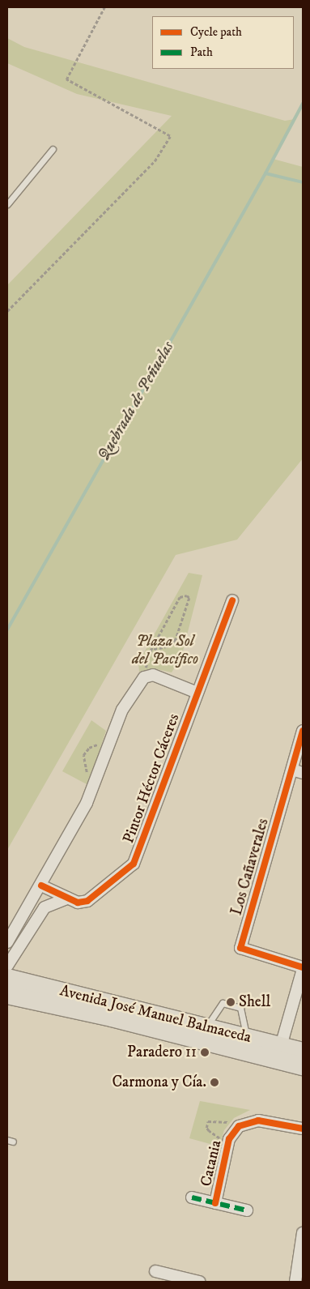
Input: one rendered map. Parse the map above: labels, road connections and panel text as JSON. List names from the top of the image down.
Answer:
{
  "streets": {
    "main road": ["Avenida José Manuel Balmaceda"],
    "street": ["Pintor Héctor Cáceres", "Los Cañaverales", "Catania"]
  },
  "water": ["Quebrada de Peñuelas"],
  "parks": ["Plaza Sol del Pacífico"],
  "places": ["Shell", "Paradero 11", "Carmona y Cía."],
  "legend": ["Cycle path", "Path"]
}
